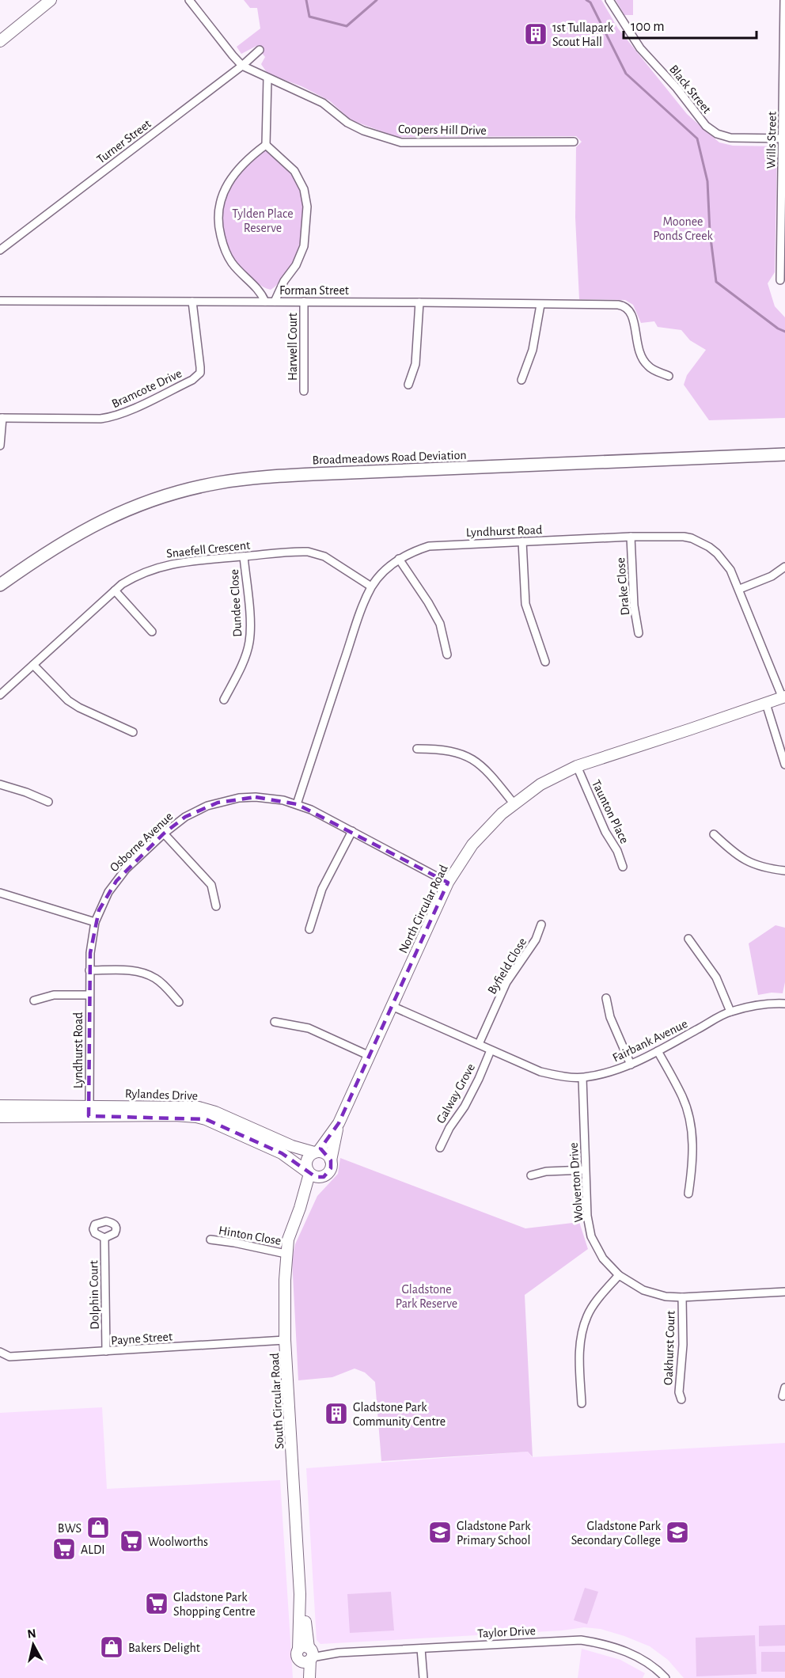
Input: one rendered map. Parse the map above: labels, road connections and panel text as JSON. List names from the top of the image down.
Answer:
{
  "streets": {
    "main road": ["Broadmeadows Road Deviation"],
    "street": [
      "Black Street",
      "Coopers Hill Drive",
      "Wills Street",
      "Turner Street",
      "Forman Street",
      "Harwell Court",
      "Bramcote Drive",
      "Lyndhurst Road",
      "Snaefell Crescent",
      "Drake Close",
      "Dundee Close",
      "Taunton Place",
      "Osborne Avenue",
      "North Circular Road",
      "Byfield Close",
      "Fairbank Avenue",
      "Galway Grove",
      "Rylandes Drive",
      "Wolverton Drive",
      "Hinton Close",
      "Dolphin Court",
      "Payne Street",
      "Oakhurst Court",
      "South Circular Road",
      "Taylor Drive"
    ]
  },
  "crossings": [
    ["Black Street", "Wills Street"],
    ["Coopers Hill Drive", "Turner Street"],
    ["Forman Street", "Harwell Court"],
    ["Forman Street", "Bramcote Drive"],
    ["Lyndhurst Road", "Snaefell Crescent"],
    ["Lyndhurst Road", "Drake Close"],
    ["Lyndhurst Road", "Osborne Avenue"],
    ["Lyndhurst Road", "North Circular Road"],
    ["Lyndhurst Road", "Rylandes Drive"],
    ["Snaefell Crescent", "Dundee Close"],
    ["Taunton Place", "North Circular Road"],
    ["Osborne Avenue", "North Circular Road"],
    ["North Circular Road", "Fairbank Avenue"],
    ["North Circular Road", "Rylandes Drive"],
    ["North Circular Road", "South Circular Road"],
    ["Byfield Close", "Fairbank Avenue"],
    ["Fairbank Avenue", "Galway Grove"],
    ["Fairbank Avenue", "Wolverton Drive"],
    ["Rylandes Drive", "South Circular Road"],
    ["Wolverton Drive", "Oakhurst Court"],
    ["Hinton Close", "South Circular Road"],
    ["Dolphin Court", "Payne Street"],
    ["Payne Street", "South Circular Road"],
    ["South Circular Road", "Taylor Drive"]
  ],
  "parks": ["Tylden Place Reserve", "Moonee Ponds Creek", "Gladstone Park Reserve"],
  "places": {
    "building": ["1st Tullapark Scout Hall", "Gladstone Park Community Centre"],
    "shop": ["BWS", "Bakers Delight"],
    "school or university": ["Gladstone Park Primary School", "Gladstone Park Secondary College"],
    "supermarket": ["Woolworths", "ALDI", "Gladstone Park Shopping Centre"]
  },
  "scale_bar": "100 m",
  "north": "top"
}
